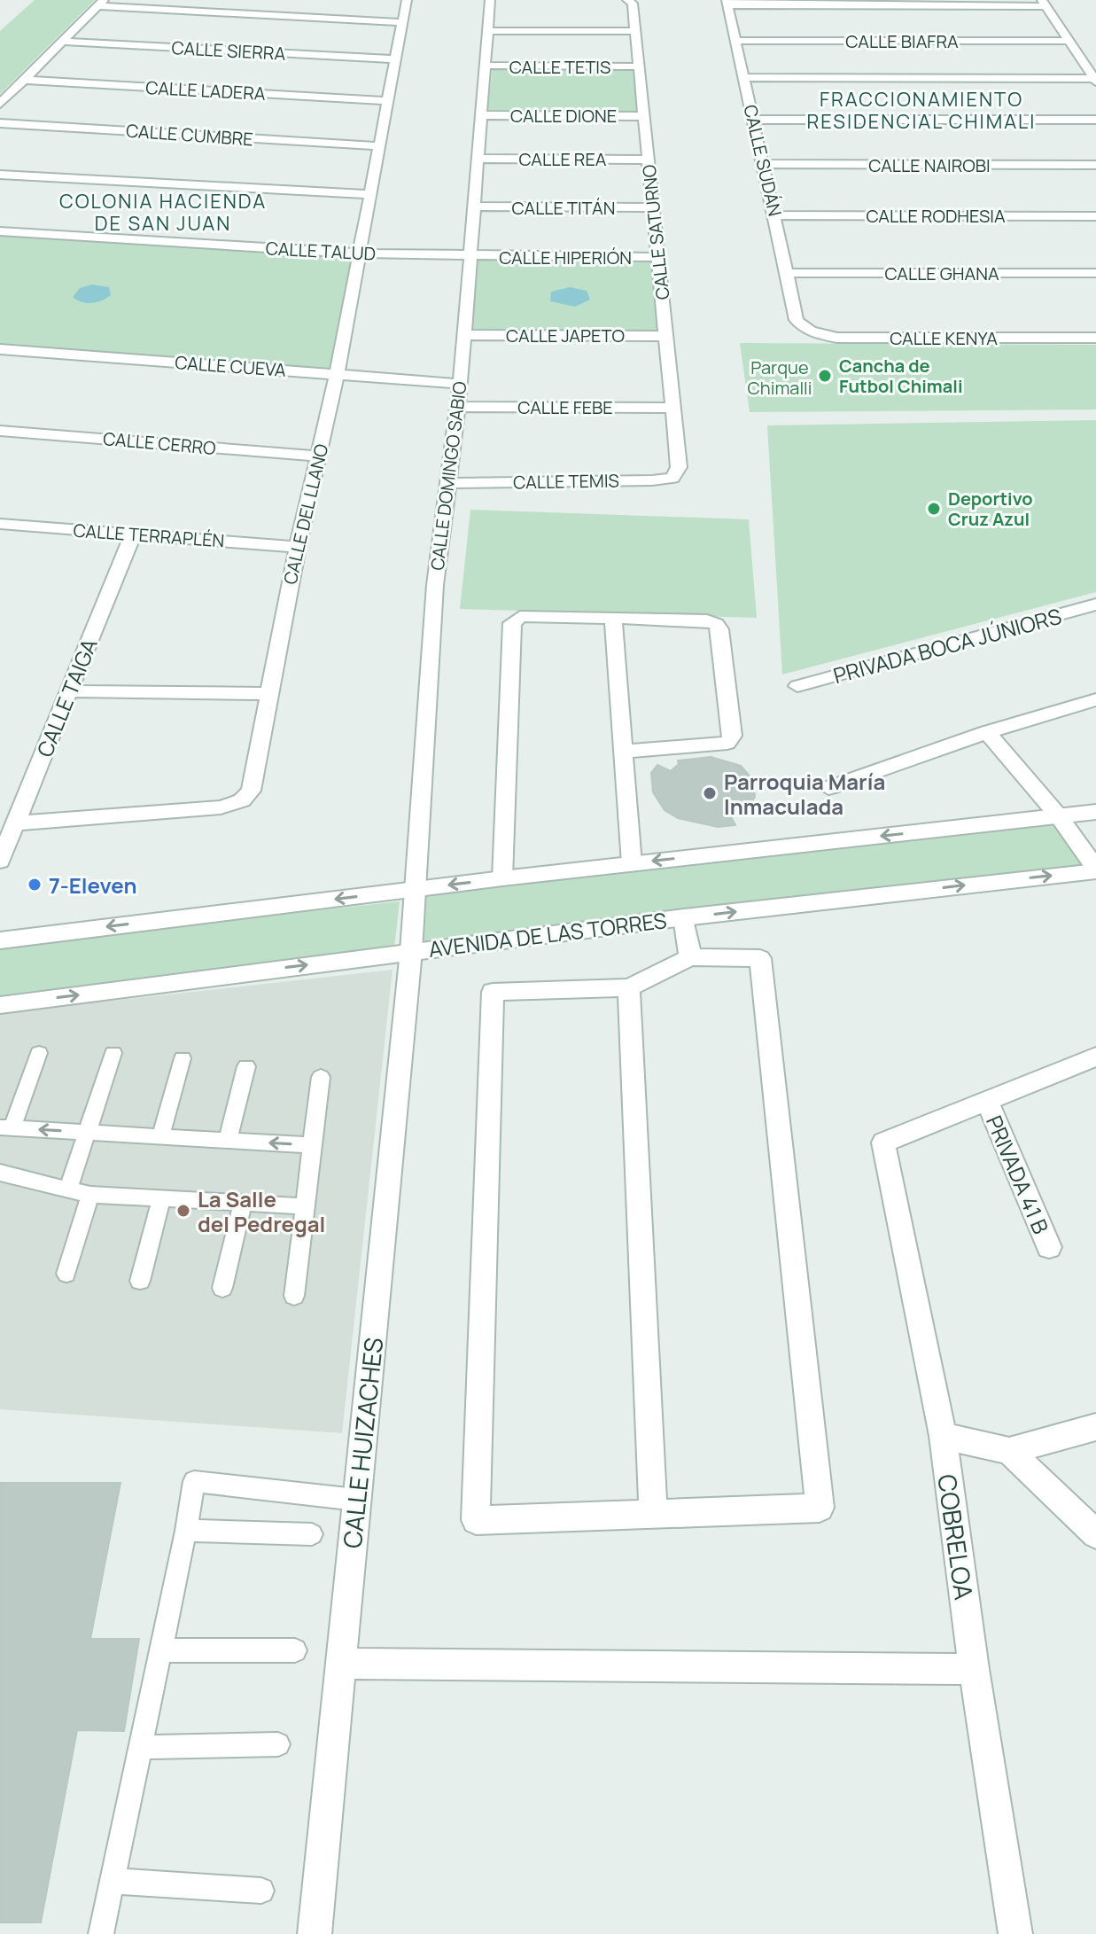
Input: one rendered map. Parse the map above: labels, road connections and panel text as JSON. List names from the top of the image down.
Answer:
{
  "streets": {
    "street": [
      "CALLE BIAFRA",
      "CALLE SIERRA",
      "CALLE TETIS",
      "CALLE LADERA",
      "CALLE DIONE",
      "CALLE CUMBRE",
      "CALLE REA",
      "CALLE SUDÁN",
      "CALLE NAIROBI",
      "CALLE TITÁN",
      "CALLE RODHESIA",
      "CALLE SATURNO",
      "CALLE TALUD",
      "CALLE HIPERIÓN",
      "CALLE GHANA",
      "CALLE JAPETO",
      "CALLE KENYA",
      "CALLE CUEVA",
      "CALLE FEBE",
      "CALLE CERRO",
      "CALLE DOMINGO SABIO",
      "CALLE TEMIS",
      "CALLE DEL LLANO",
      "CALLE TERRAPLÉN",
      "PRIVADA BOCA JÚNIORS",
      "CALLE TAIGA",
      "AVENIDA DE LAS TORRES",
      "PRIVADA 41 B",
      "CALLE HUIZACHES",
      "COBRELOA"
    ]
  },
  "crossings": [
    ["CALLE BIAFRA", "CALLE SUDÁN"],
    ["CALLE SIERRA", "CALLE DEL LLANO"],
    ["CALLE TETIS", "CALLE SATURNO"],
    ["CALLE TETIS", "CALLE DOMINGO SABIO"],
    ["CALLE LADERA", "CALLE DEL LLANO"],
    ["CALLE DIONE", "CALLE SATURNO"],
    ["CALLE DIONE", "CALLE DOMINGO SABIO"],
    ["CALLE CUMBRE", "CALLE DEL LLANO"],
    ["CALLE REA", "CALLE SATURNO"],
    ["CALLE REA", "CALLE DOMINGO SABIO"],
    ["CALLE SUDÁN", "CALLE NAIROBI"],
    ["CALLE SUDÁN", "CALLE RODHESIA"],
    ["CALLE SUDÁN", "CALLE GHANA"],
    ["CALLE SUDÁN", "CALLE KENYA"],
    ["CALLE TITÁN", "CALLE SATURNO"],
    ["CALLE TITÁN", "CALLE DOMINGO SABIO"],
    ["CALLE SATURNO", "CALLE HIPERIÓN"],
    ["CALLE SATURNO", "CALLE JAPETO"],
    ["CALLE SATURNO", "CALLE FEBE"],
    ["CALLE SATURNO", "CALLE TEMIS"],
    ["CALLE TALUD", "CALLE HIPERIÓN"],
    ["CALLE TALUD", "CALLE DOMINGO SABIO"],
    ["CALLE TALUD", "CALLE DEL LLANO"],
    ["CALLE HIPERIÓN", "CALLE DOMINGO SABIO"],
    ["CALLE JAPETO", "CALLE DOMINGO SABIO"],
    ["CALLE CUEVA", "CALLE DOMINGO SABIO"],
    ["CALLE CUEVA", "CALLE DEL LLANO"],
    ["CALLE FEBE", "CALLE DOMINGO SABIO"],
    ["CALLE CERRO", "CALLE DEL LLANO"],
    ["CALLE DOMINGO SABIO", "CALLE TEMIS"],
    ["CALLE DOMINGO SABIO", "AVENIDA DE LAS TORRES"],
    ["CALLE DOMINGO SABIO", "CALLE HUIZACHES"],
    ["CALLE DEL LLANO", "CALLE TERRAPLÉN"],
    ["CALLE DEL LLANO", "CALLE TAIGA"],
    ["CALLE TERRAPLÉN", "CALLE TAIGA"],
    ["AVENIDA DE LAS TORRES", "CALLE HUIZACHES"],
    ["PRIVADA 41 B", "COBRELOA"]
  ],
  "districts": ["FRACCIONAMIENTO RESIDENCIAL CHIMALI", "COLONIA HACIENDA DE SAN JUAN"],
  "parks": ["Parque Chimalli"],
  "places": [
    "Cancha de Futbol Chimali",
    "Deportivo Cruz Azul",
    "Parroquia María Inmaculada",
    "7-Eleven",
    "La Salle del Pedregal"
  ]
}
